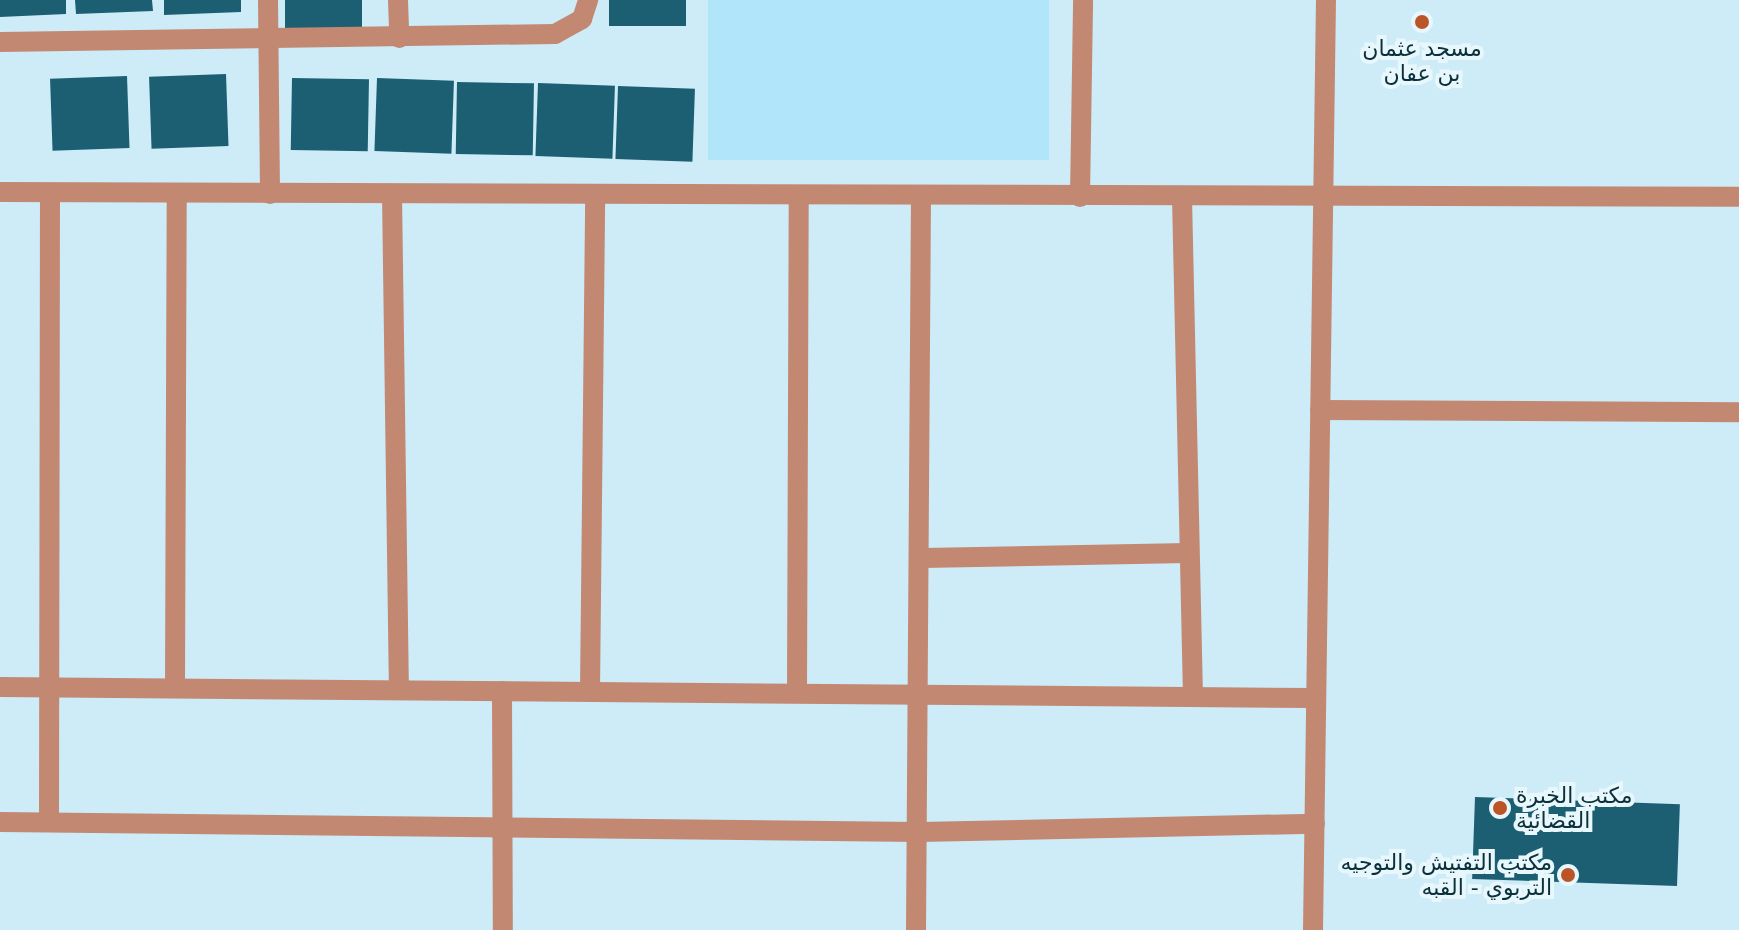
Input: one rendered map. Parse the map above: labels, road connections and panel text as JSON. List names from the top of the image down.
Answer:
{
  "places": ["مسجد عثمان بن عفان", "مكتب الخبرة القضائية", "مكتب التفتيش والتوجيه التربوي - القبه"]
}
